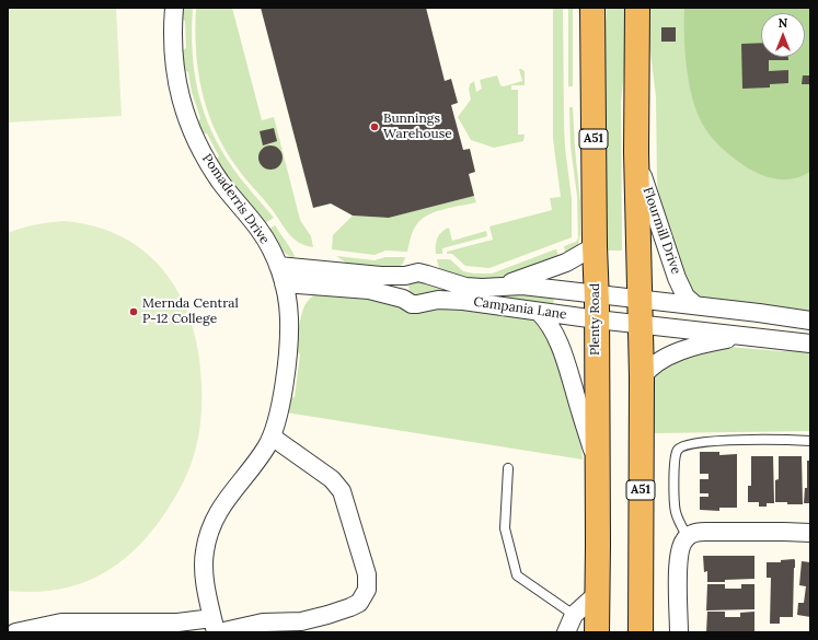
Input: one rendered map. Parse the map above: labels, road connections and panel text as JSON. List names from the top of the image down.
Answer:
{
  "streets": {
    "highway": ["A51", "Plenty Road"],
    "street": ["Pomaderris Drive", "Flourmill Drive", "Campania Lane"]
  },
  "crossings": [
    ["A51", "Flourmill Drive"],
    ["A51", "Campania Lane"],
    ["Pomaderris Drive", "Campania Lane"],
    ["Campania Lane", "Plenty Road"]
  ],
  "places": ["Bunnings Warehouse", "Mernda Central P-12 College"],
  "north": "top"
}
